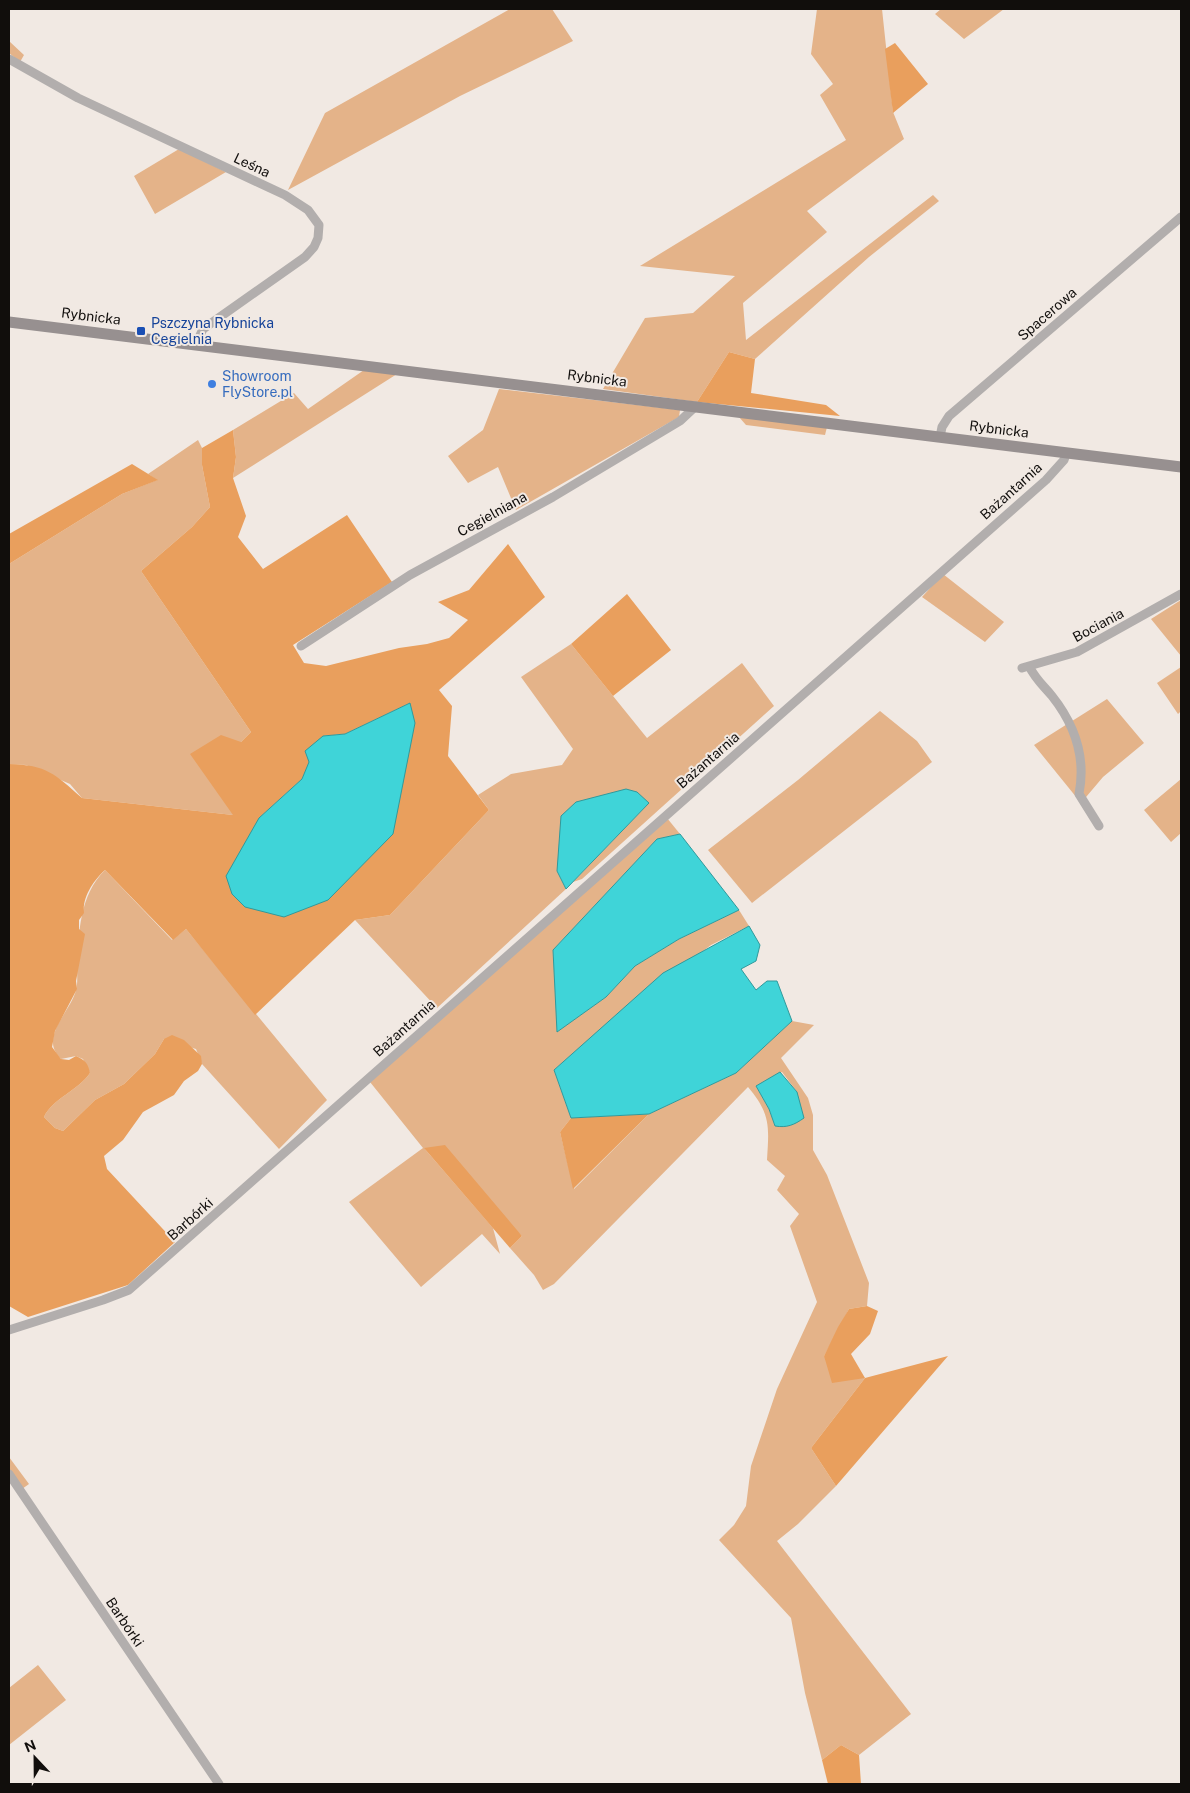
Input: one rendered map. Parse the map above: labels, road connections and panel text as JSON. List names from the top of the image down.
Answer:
{
  "streets": {
    "main road": ["Rybnicka"],
    "street": [
      "Leśna",
      "Spacerowa",
      "Bażantarnia",
      "Cegielniana",
      "Bociania",
      "Barbórki"
    ]
  },
  "crossings": [
    ["Leśna", "Rybnicka"],
    ["Spacerowa", "Rybnicka"],
    ["Rybnicka", "Bażantarnia"],
    ["Rybnicka", "Cegielniana"],
    ["Bażantarnia", "Barbórki"]
  ],
  "places": {
    "transit": ["Pszczyna Rybnicka Cegielnia"],
    "other": ["Showroom FlyStore.pl"]
  },
  "north": "top"
}
